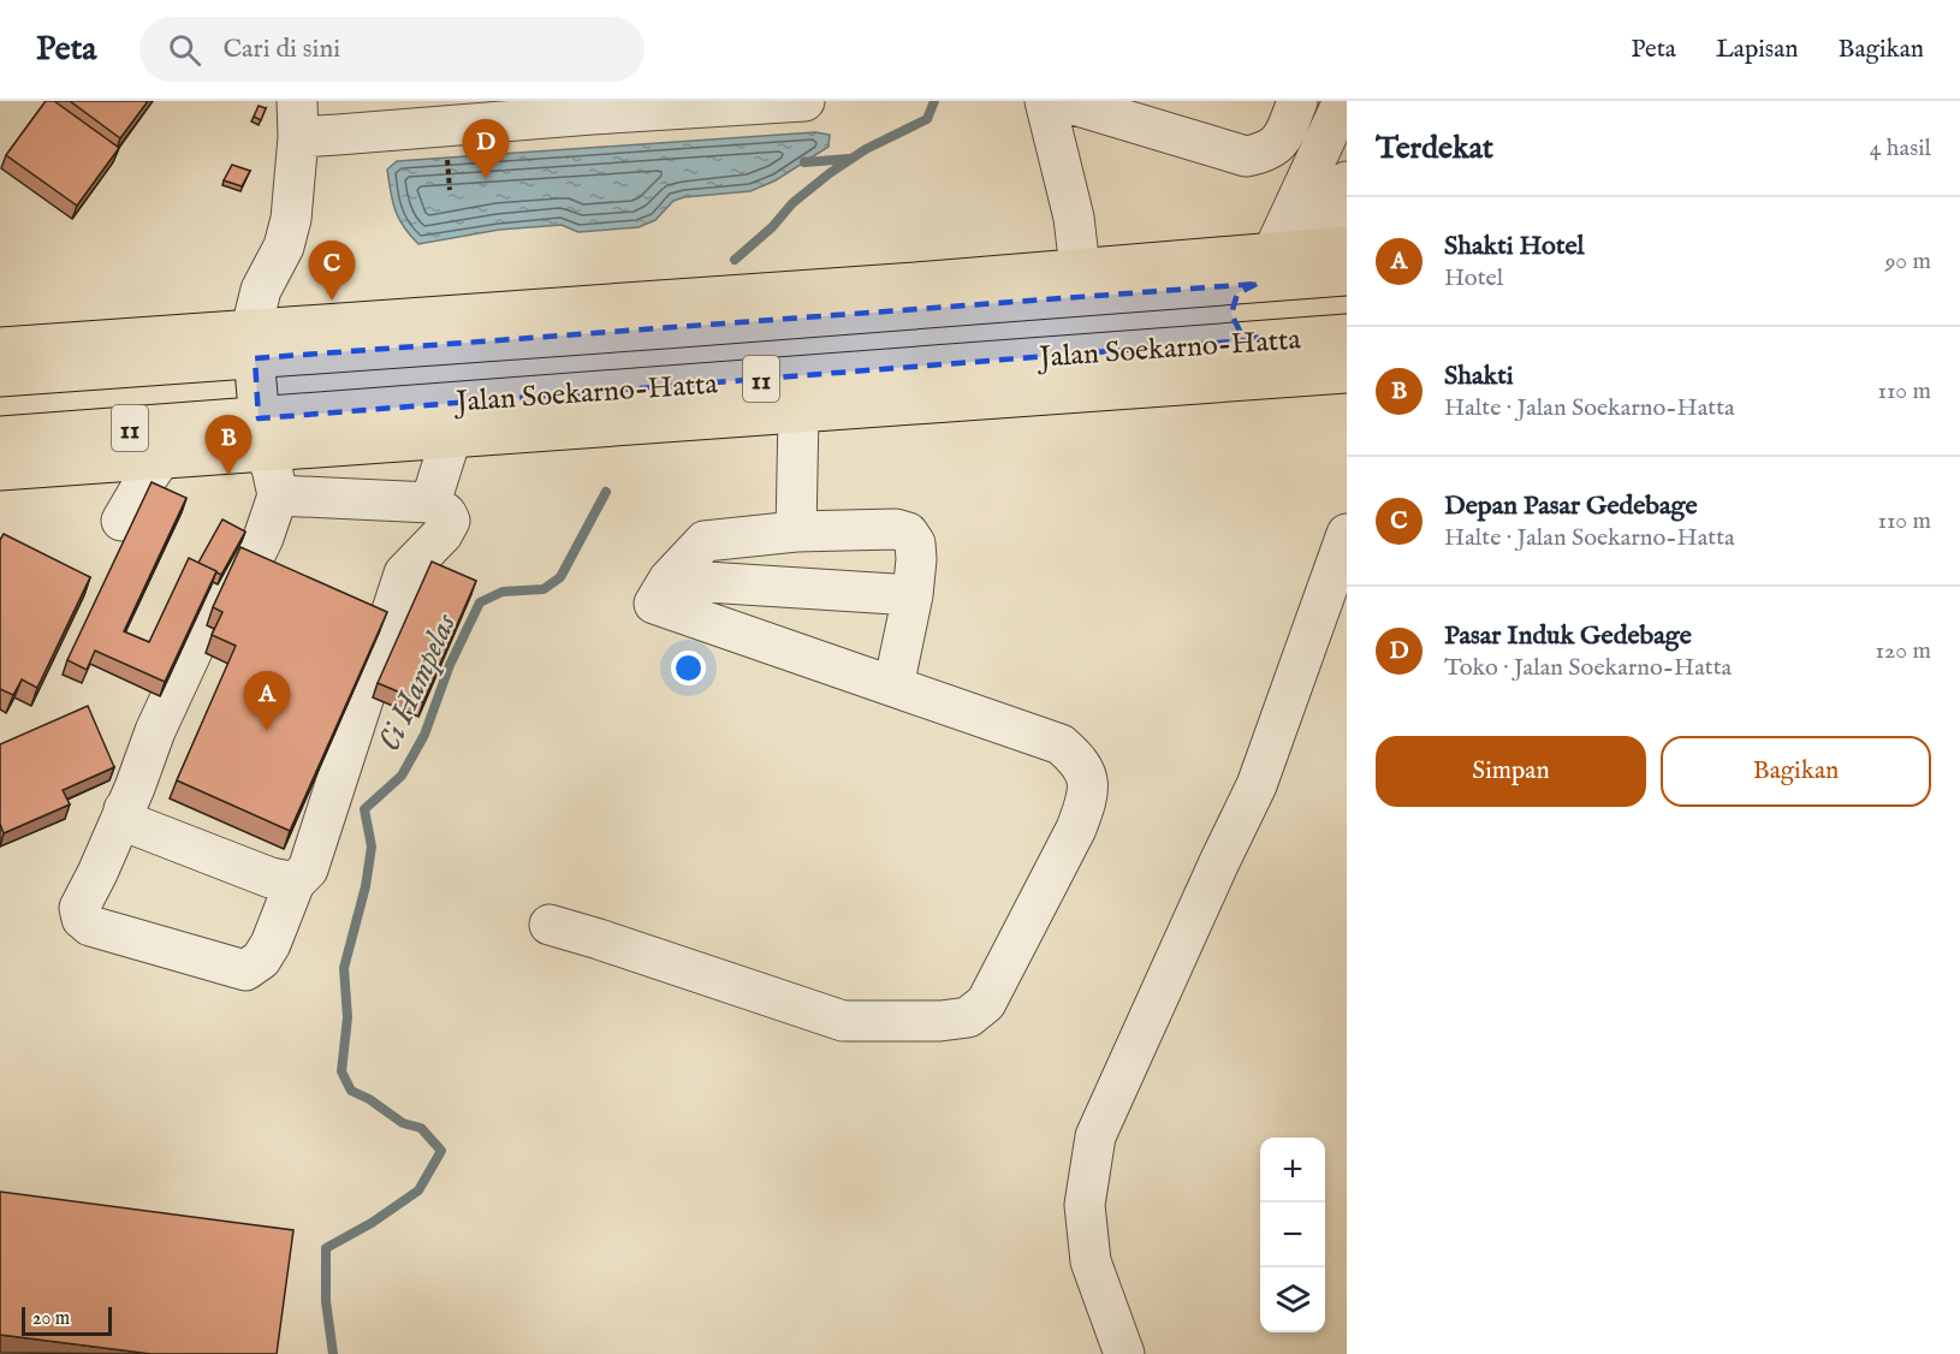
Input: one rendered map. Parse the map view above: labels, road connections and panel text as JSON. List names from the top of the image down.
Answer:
{
  "streets": {
    "main road": ["Jalan Soekarno-Hatta", "11"]
  },
  "water": ["Ci Hampelas"],
  "scale_bar": "20 m",
  "page": {
    "header": "Peta",
    "search": "Cari di sini",
    "nav": ["Peta", "Lapisan", "Bagikan"],
    "heading": ["Terdekat", "4 hasil"],
    "pins": [
      "D",
      "C",
      "B",
      "A"
    ],
    "list": [
      {
        "mark": "A",
        "name": "Shakti Hotel",
        "note": "Hotel",
        "value": "90 m"
      },
      {
        "mark": "B",
        "name": "Shakti",
        "note": "Halte · Jalan Soekarno-Hatta",
        "value": "110 m"
      },
      {
        "mark": "C",
        "name": "Depan Pasar Gedebage",
        "note": "Halte · Jalan Soekarno-Hatta",
        "value": "110 m"
      },
      {
        "mark": "D",
        "name": "Pasar Induk Gedebage",
        "note": "Toko · Jalan Soekarno-Hatta",
        "value": "120 m"
      }
    ],
    "buttons": ["Simpan", "Bagikan"],
    "map_buttons": ["+", "−"],
    "scale": "20 m"
  }
}
